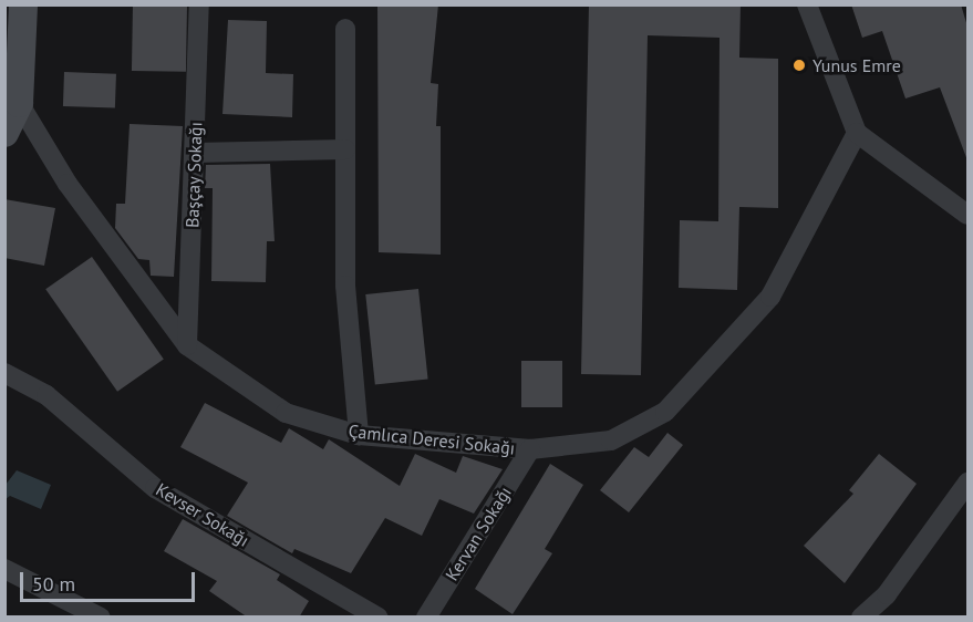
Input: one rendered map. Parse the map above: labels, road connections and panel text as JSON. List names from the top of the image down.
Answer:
{
  "streets": {
    "street": [
      "Başçay Sokağı",
      "Çamlıca Deresi Sokağı",
      "Kevser Sokağı",
      "Kervan Sokağı"
    ]
  },
  "crossings": [
    ["Başçay Sokağı", "Çamlıca Deresi Sokağı"],
    ["Çamlıca Deresi Sokağı", "Kervan Sokağı"]
  ],
  "places": ["Yunus Emre"],
  "scale_bar": "50 m"
}
